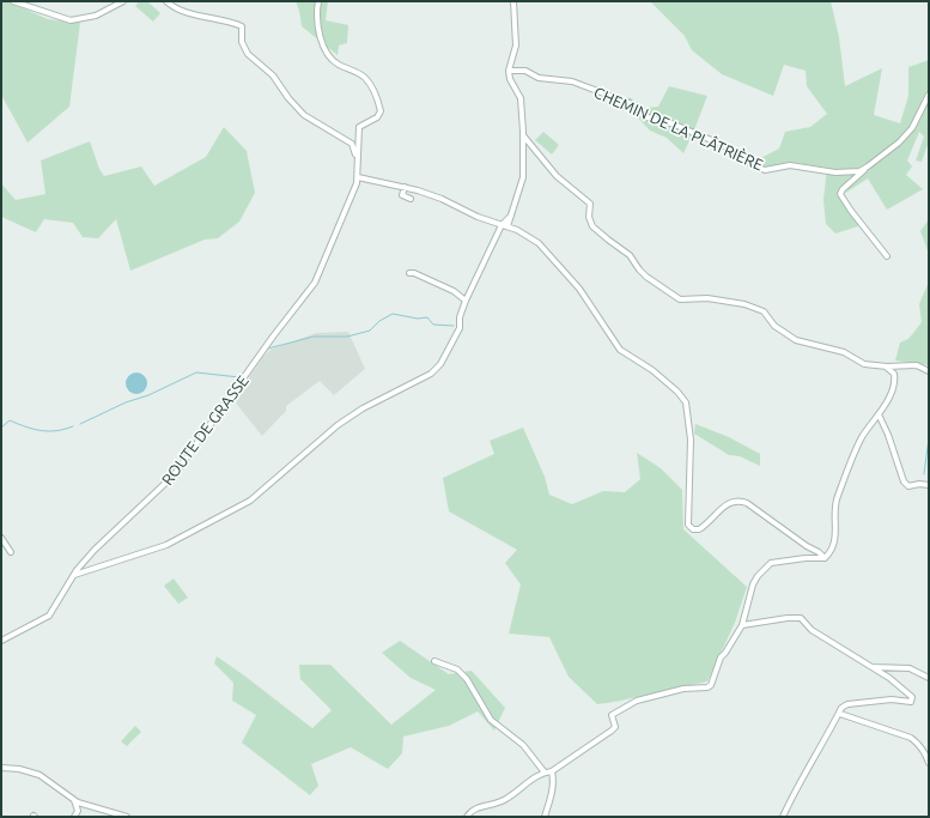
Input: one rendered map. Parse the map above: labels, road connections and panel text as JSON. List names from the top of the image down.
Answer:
{
  "streets": {
    "street": ["CHEMIN DE LA PLÂTRIÈRE", "ROUTE DE GRASSE"]
  }
}
